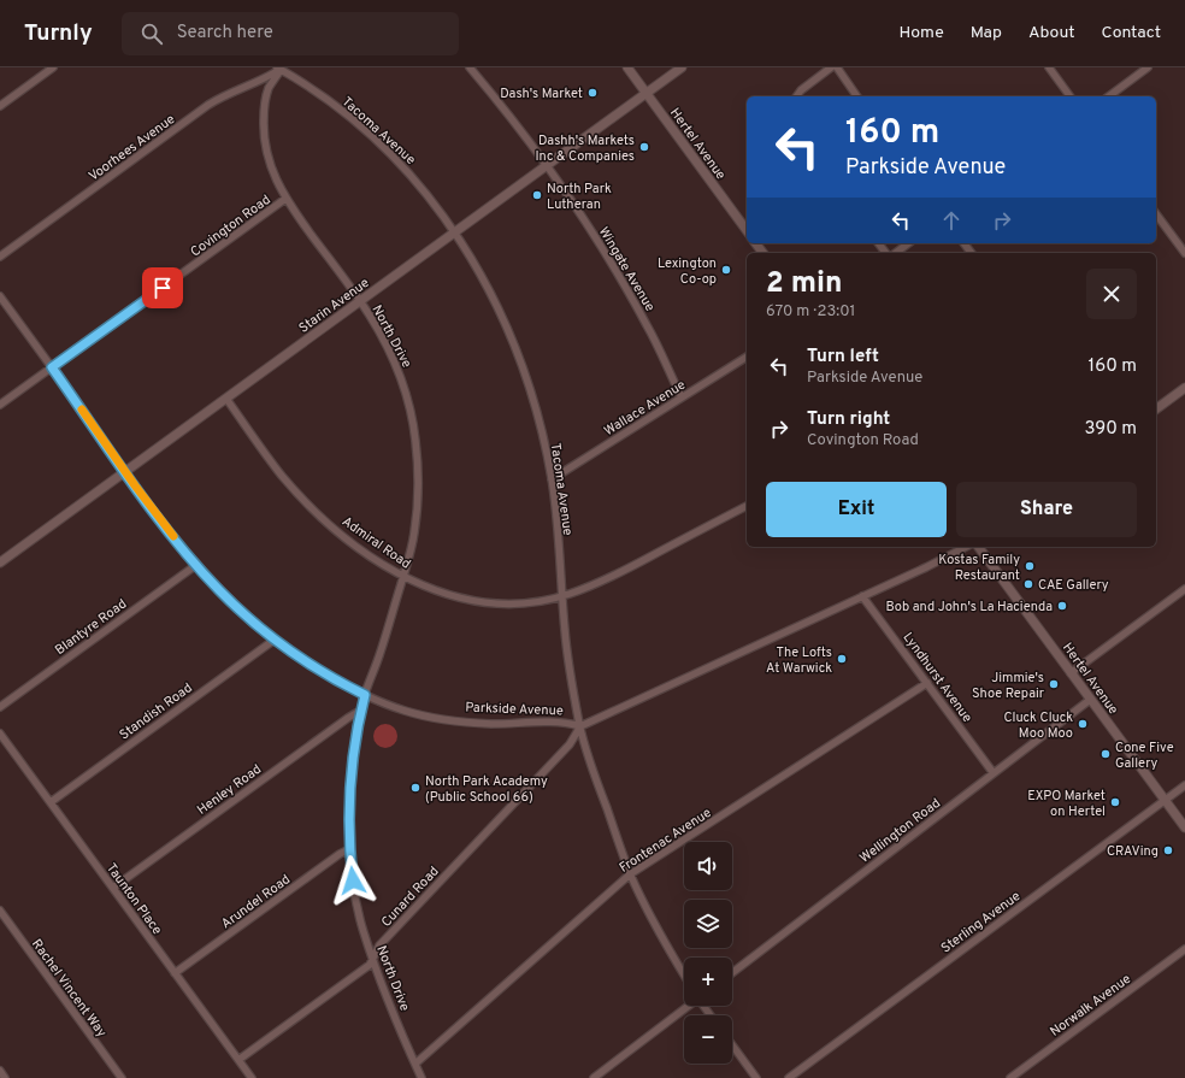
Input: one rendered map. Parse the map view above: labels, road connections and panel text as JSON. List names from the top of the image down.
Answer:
{
  "streets": {
    "street": [
      "Tacoma Avenue",
      "Hertel Avenue",
      "Voorhees Avenue",
      "Covington Road",
      "Wingate Avenue",
      "Starin Avenue",
      "North Drive",
      "Wallace Avenue",
      "Admiral Road",
      "Blantyre Road",
      "Lyndhurst Avenue",
      "Parkside Avenue",
      "Standish Road",
      "Henley Road",
      "Wellington Road",
      "Frontenac Avenue",
      "Cunard Road",
      "Taunton Place",
      "Arundel Road",
      "Sterling Avenue",
      "Rachel Vincent Way",
      "Norwalk Avenue"
    ]
  },
  "crossings": [
    ["Tacoma Avenue", "Voorhees Avenue"],
    ["Tacoma Avenue", "Starin Avenue"],
    ["Tacoma Avenue", "North Drive"],
    ["Tacoma Avenue", "Wallace Avenue"],
    ["Tacoma Avenue", "Admiral Road"],
    ["Tacoma Avenue", "Parkside Avenue"],
    ["Tacoma Avenue", "Frontenac Avenue"],
    ["Tacoma Avenue", "Cunard Road"],
    ["Hertel Avenue", "Starin Avenue"],
    ["Hertel Avenue", "Wellington Road"],
    ["Hertel Avenue", "Sterling Avenue"],
    ["Voorhees Avenue", "North Drive"],
    ["Covington Road", "North Drive"],
    ["Covington Road", "Parkside Avenue"],
    ["Wingate Avenue", "Starin Avenue"],
    ["Wingate Avenue", "Wallace Avenue"],
    ["Starin Avenue", "North Drive"],
    ["Starin Avenue", "Admiral Road"],
    ["Starin Avenue", "Parkside Avenue"],
    ["North Drive", "Admiral Road"],
    ["North Drive", "Parkside Avenue"],
    ["North Drive", "Henley Road"],
    ["North Drive", "Frontenac Avenue"],
    ["North Drive", "Cunard Road"],
    ["North Drive", "Arundel Road"],
    ["Blantyre Road", "Parkside Avenue"],
    ["Lyndhurst Avenue", "Parkside Avenue"],
    ["Lyndhurst Avenue", "Wellington Road"],
    ["Lyndhurst Avenue", "Frontenac Avenue"],
    ["Parkside Avenue", "Standish Road"],
    ["Parkside Avenue", "Cunard Road"],
    ["Standish Road", "Taunton Place"],
    ["Henley Road", "Taunton Place"],
    ["Cunard Road", "Taunton Place"],
    ["Taunton Place", "Arundel Road"]
  ],
  "places": [
    "Dash's Market",
    "Dashh's Markets Inc & Companies",
    "North Park Lutheran",
    "Lexington Co-op",
    "Kostas Family Restaurant",
    "CAE Gallery",
    "Bob and John's La Hacienda",
    "The Lofts At Warwick",
    "Jimmie's Shoe Repair",
    "Cluck Cluck Moo Moo",
    "Cone Five Gallery",
    "North Park Academy (Public School 66)",
    "EXPO Market on Hertel",
    "CRAVing"
  ],
  "page": {
    "header": "Turnly",
    "search": "Search here",
    "nav": [
      "Home",
      "Map",
      "About",
      "Contact"
    ],
    "turn": ["160 m", "Parkside Avenue"],
    "heading": ["2 min", "670 m · 23:01"],
    "list": [
      {
        "name": "Turn left",
        "note": "Parkside Avenue",
        "value": "160 m"
      },
      {
        "name": "Turn right",
        "note": "Covington Road",
        "value": "390 m"
      }
    ],
    "buttons": ["Exit", "Share"],
    "map_buttons": ["+", "−"]
  }
}
